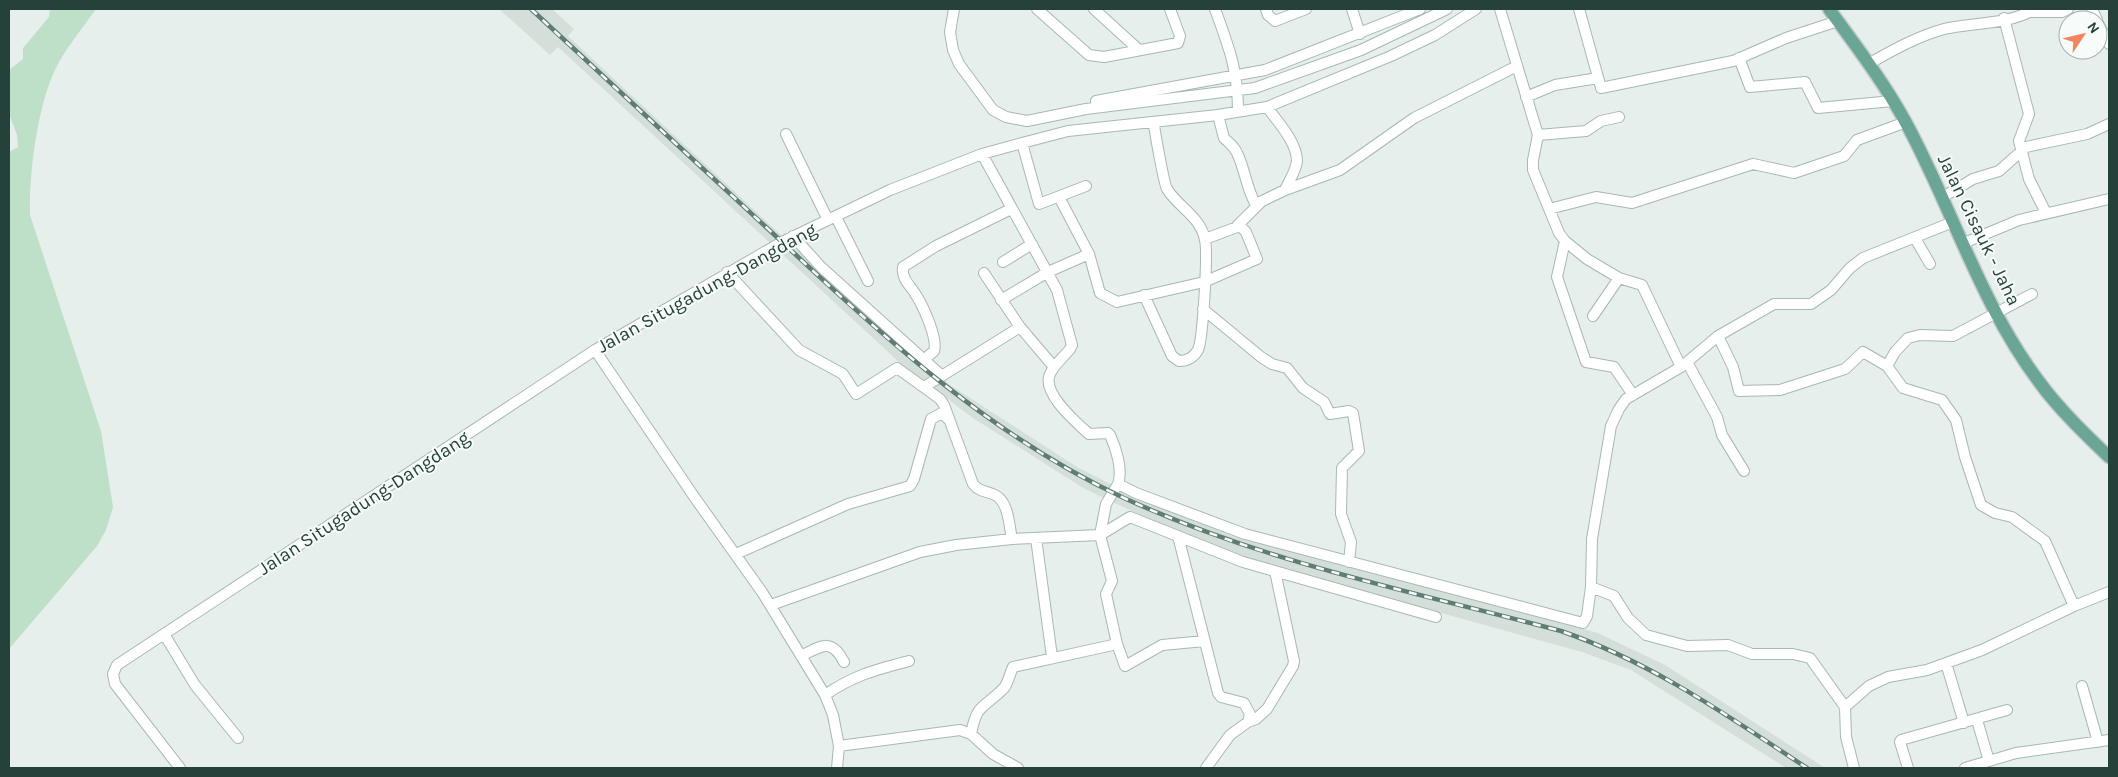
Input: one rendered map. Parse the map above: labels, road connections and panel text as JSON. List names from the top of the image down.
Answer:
{
  "streets": {
    "main road": ["Jalan Cisauk - Jaha"],
    "street": ["Jalan Situgadung-Dangdang"]
  },
  "north": "top right"
}
